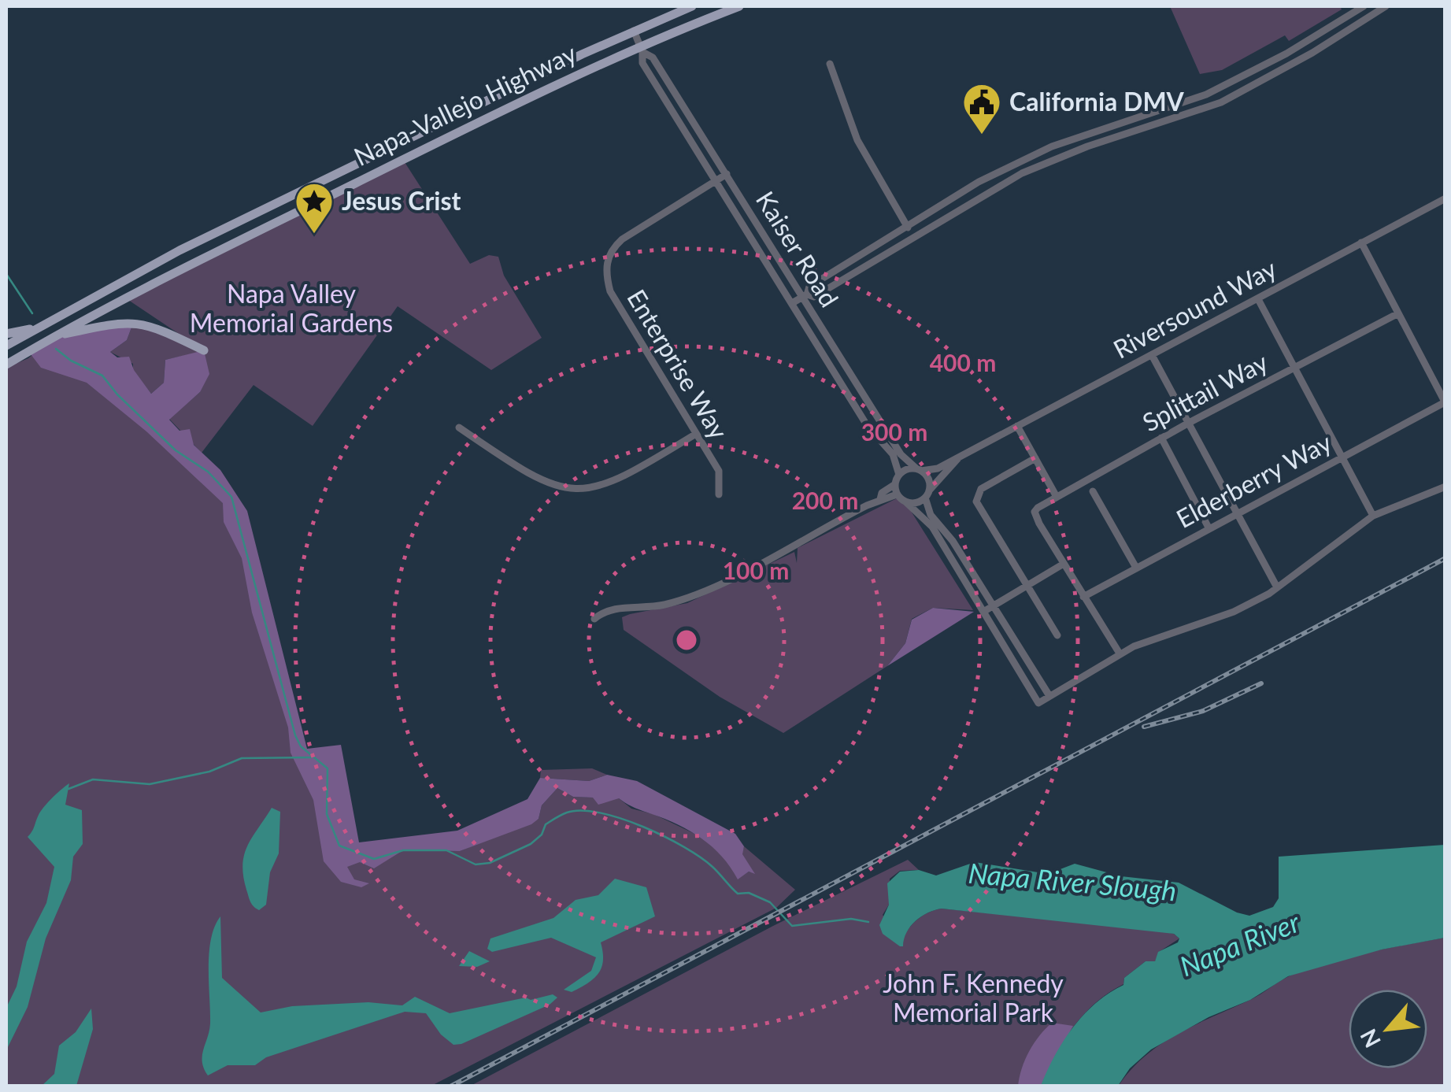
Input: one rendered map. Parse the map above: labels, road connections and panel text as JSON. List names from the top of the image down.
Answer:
{
  "streets": {
    "main road": ["Napa-Vallejo Highway"],
    "street": [
      "Kaiser Road",
      "Riversound Way",
      "Enterprise Way",
      "Splittail Way",
      "Elderberry Way"
    ]
  },
  "crossings": [
    ["Napa-Vallejo Highway", "Kaiser Road"],
    ["Kaiser Road", "Riversound Way"],
    ["Kaiser Road", "Enterprise Way"]
  ],
  "water": ["Napa River Slough", "Napa River"],
  "parks": ["Napa Valley Memorial Gardens", "John F. Kennedy Memorial Park"],
  "places": {
    "public building": ["California DMV"],
    "place": ["Jesus Crist"]
  },
  "north": "bottom left",
  "rings": [
    "400 m",
    "300 m",
    "200 m",
    "100 m"
  ]
}
